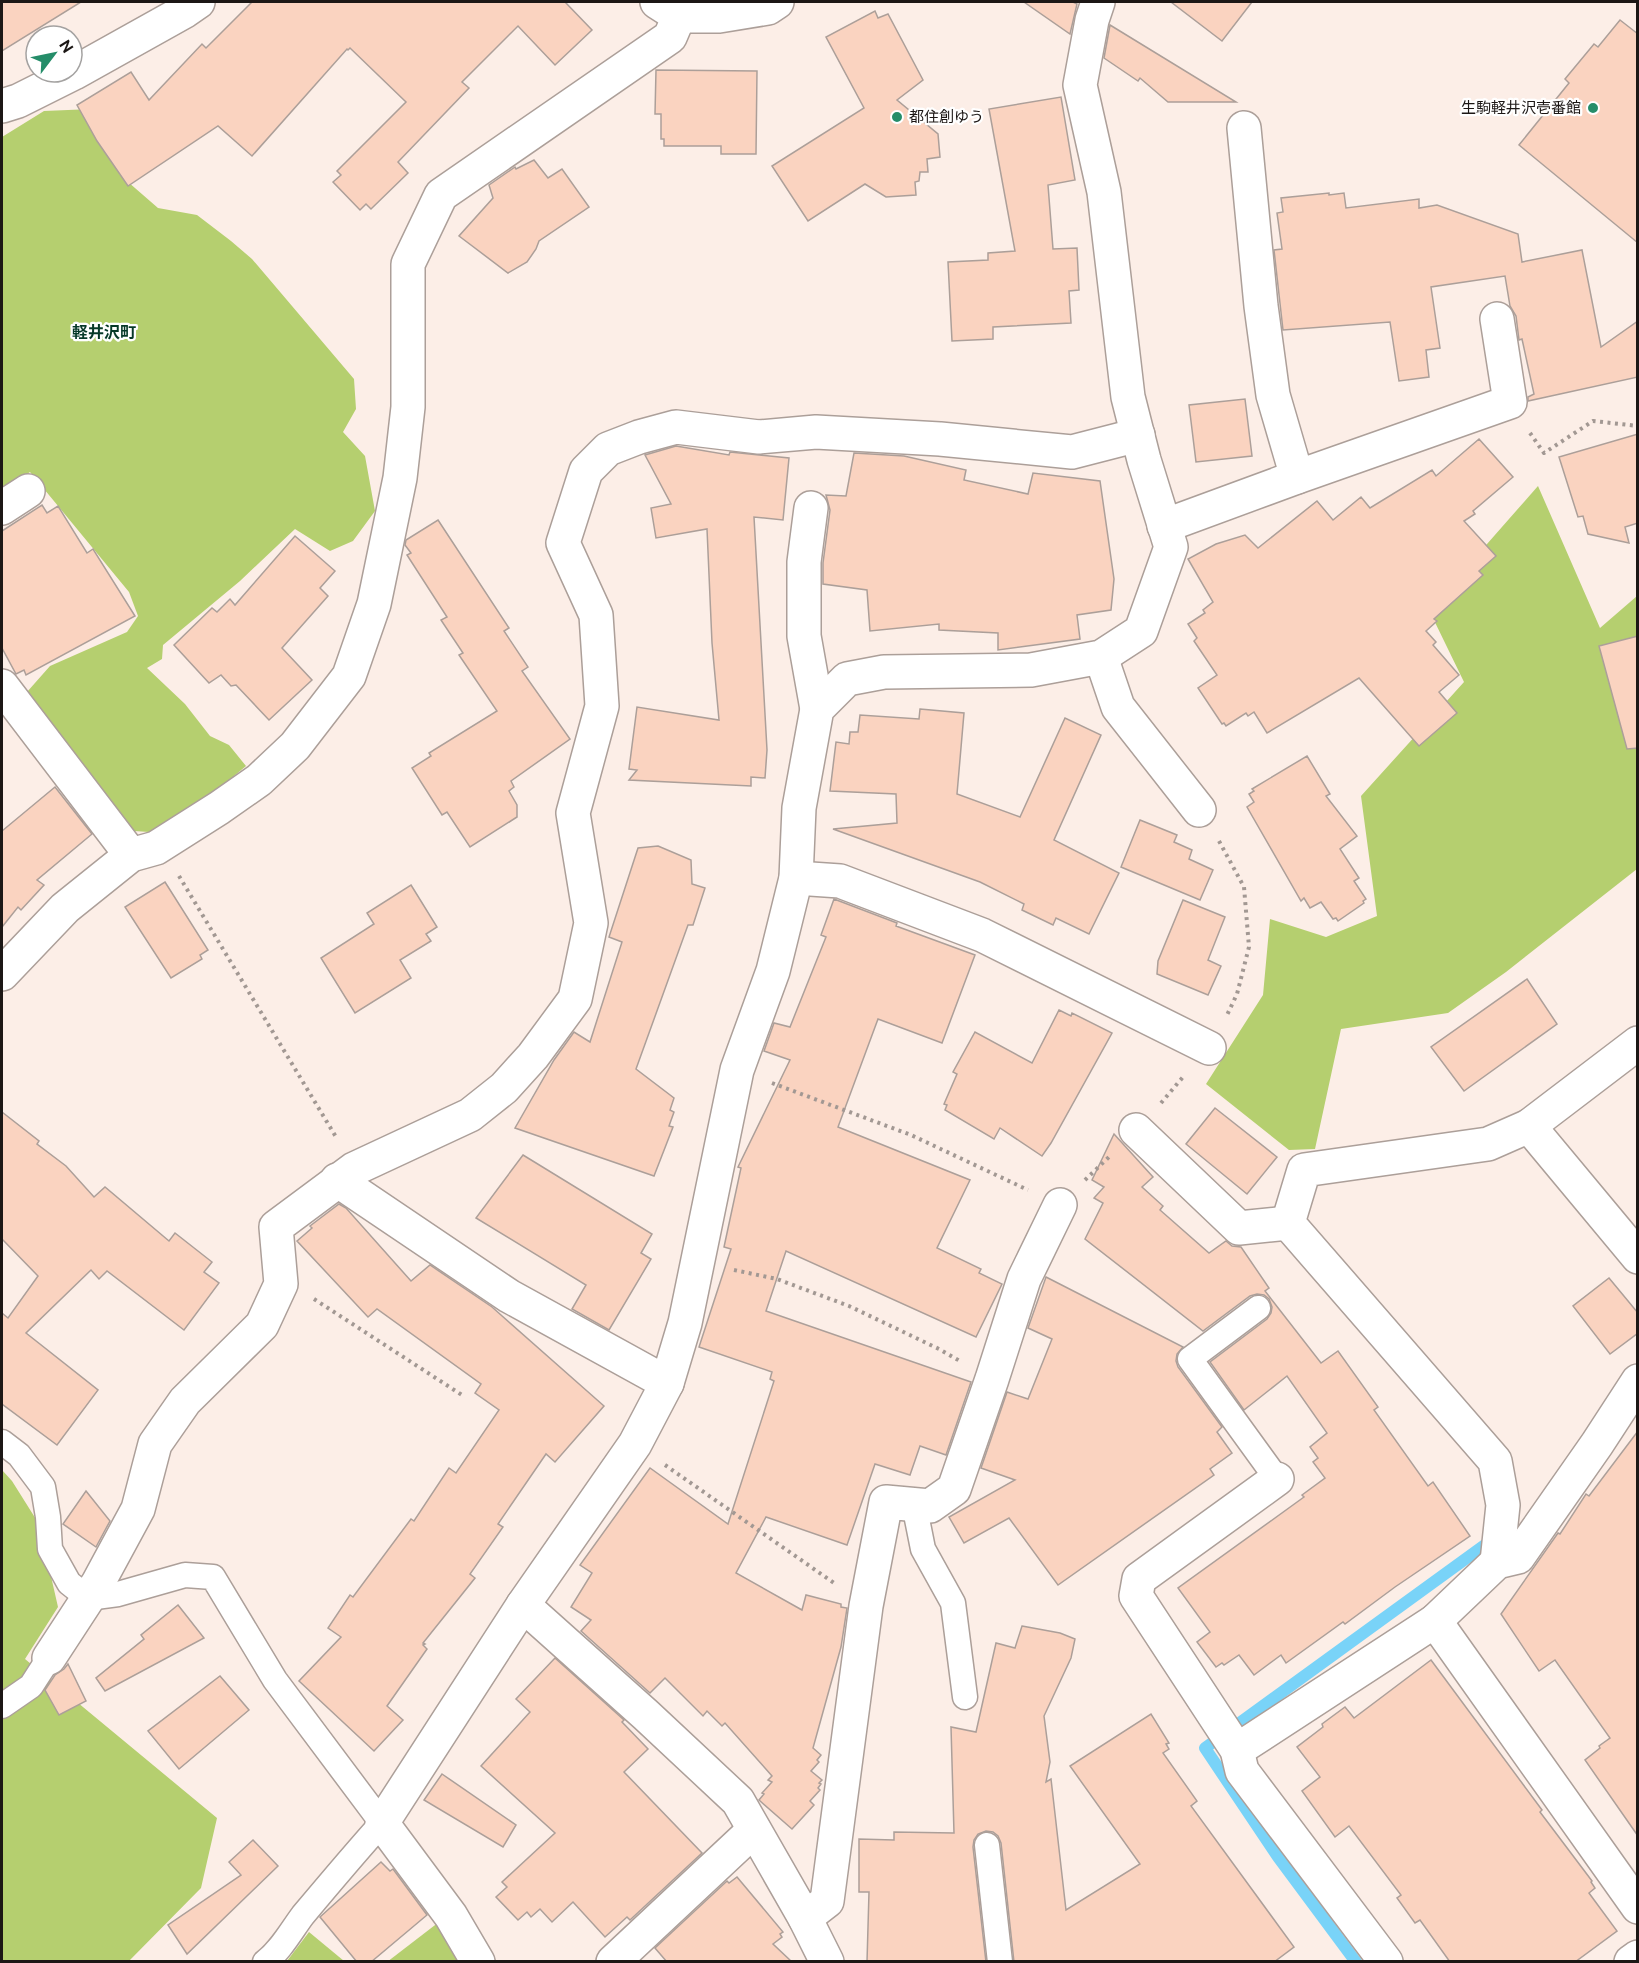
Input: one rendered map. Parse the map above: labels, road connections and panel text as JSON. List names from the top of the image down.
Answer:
{
  "districts": ["軽井沢町"],
  "places": ["生駒軽井沢壱番館", "都住創ゆう"],
  "north": "top right"
}
